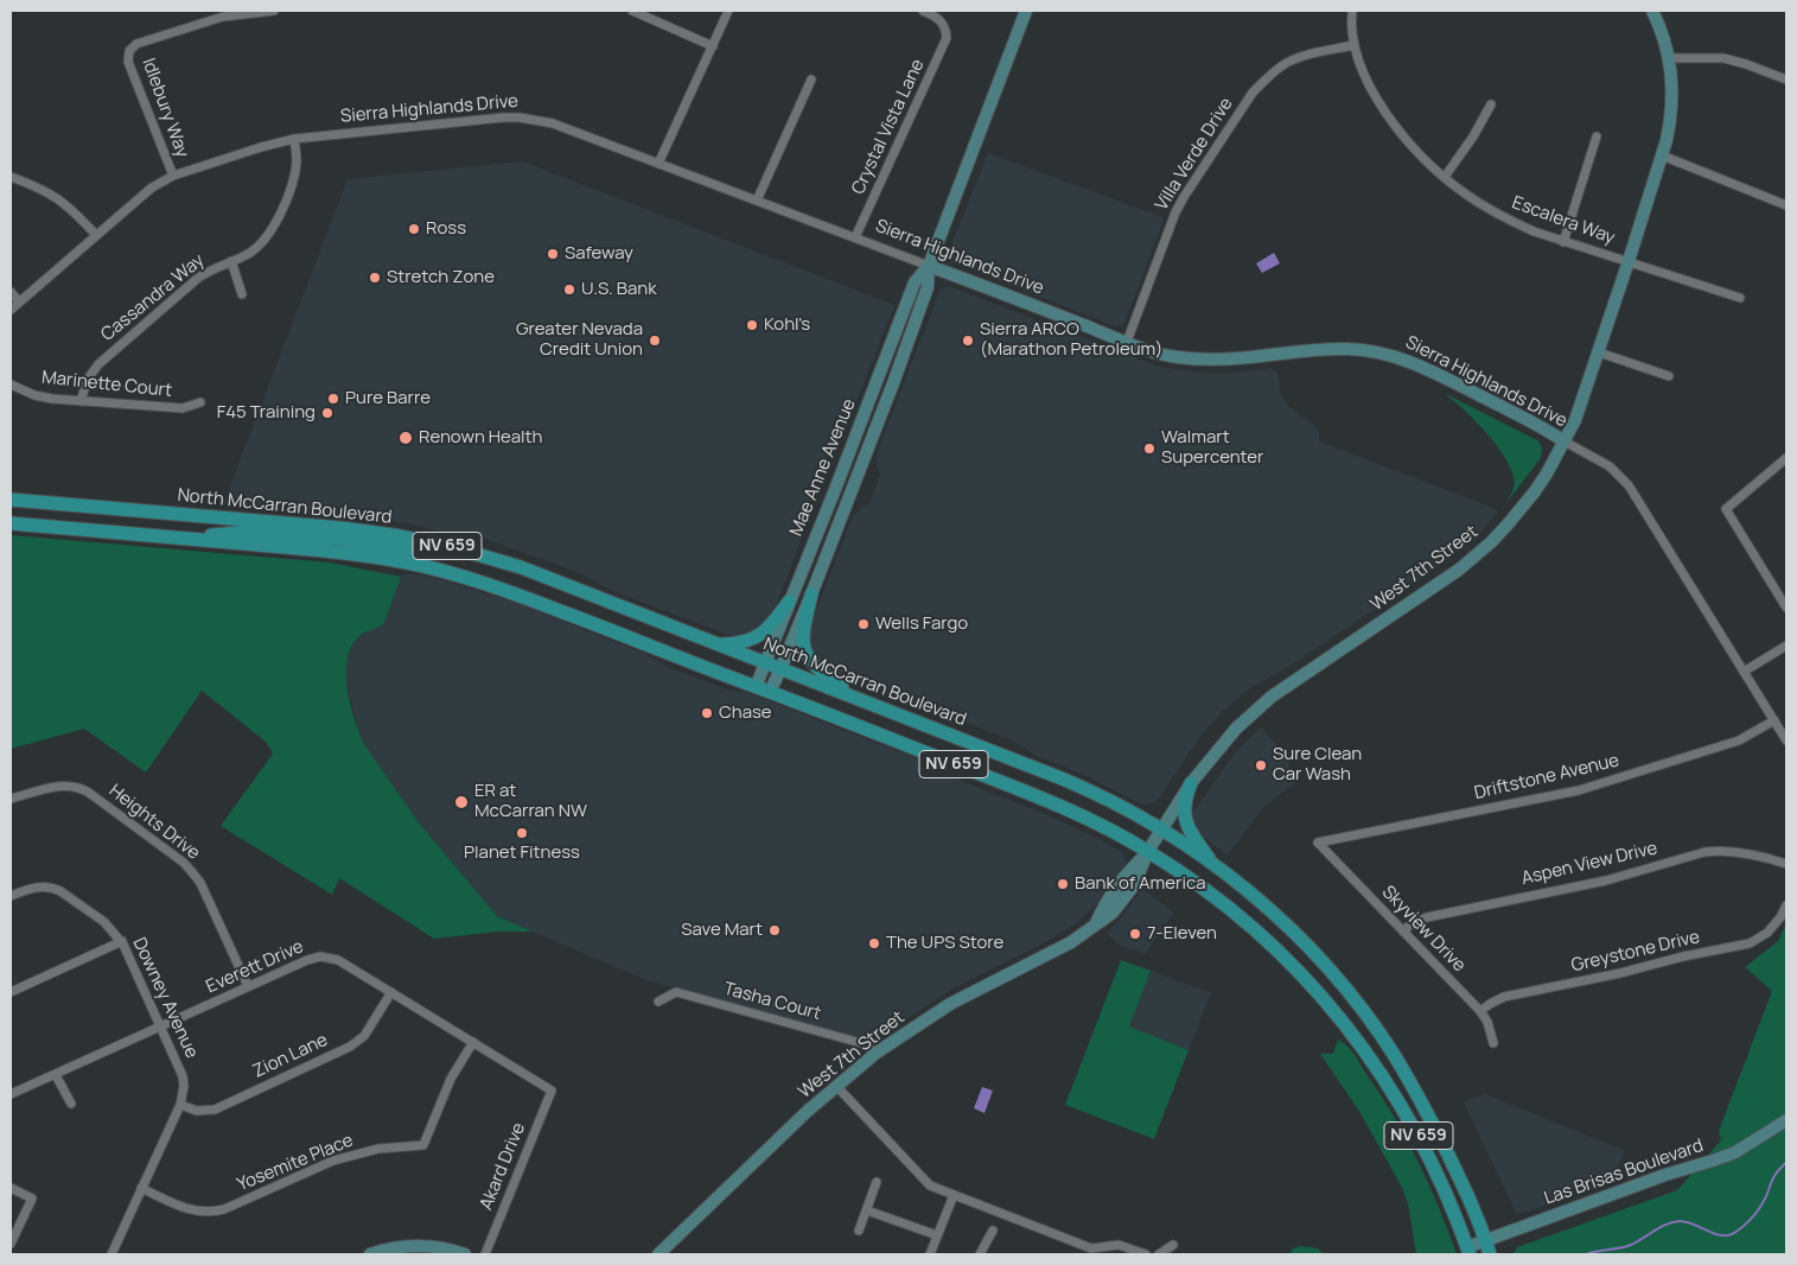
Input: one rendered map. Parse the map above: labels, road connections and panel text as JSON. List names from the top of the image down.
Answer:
{
  "streets": {
    "main road": [
      "Sierra Highlands Drive",
      "Mae Anne Avenue",
      "North McCarran Boulevard",
      "NV 659",
      "West 7th Street",
      "Las Brisas Boulevard"
    ],
    "street": [
      "Idlebury Way",
      "Crystal Vista Lane",
      "Villa Verde Drive",
      "Escalera Way",
      "Cassandra Way",
      "Marinette Court",
      "Driftstone Avenue",
      "Heights Drive",
      "Aspen View Drive",
      "Skyview Drive",
      "Greystone Drive",
      "Everett Drive",
      "Downey Avenue",
      "Tasha Court",
      "Zion Lane",
      "Yosemite Place",
      "Akard Drive"
    ]
  },
  "crossings": [
    ["Idlebury Way", "Sierra Highlands Drive"],
    ["Sierra Highlands Drive", "Crystal Vista Lane"],
    ["Sierra Highlands Drive", "Villa Verde Drive"],
    ["Sierra Highlands Drive", "Cassandra Way"],
    ["Sierra Highlands Drive", "Mae Anne Avenue"],
    ["Sierra Highlands Drive", "West 7th Street"],
    ["Sierra Highlands Drive", "Driftstone Avenue"],
    ["Villa Verde Drive", "Escalera Way"],
    ["Escalera Way", "West 7th Street"],
    ["Cassandra Way", "Marinette Court"],
    ["Mae Anne Avenue", "North McCarran Boulevard"],
    ["Mae Anne Avenue", "NV 659"],
    ["North McCarran Boulevard", "West 7th Street"],
    ["North McCarran Boulevard", "Las Brisas Boulevard"],
    ["NV 659", "West 7th Street"],
    ["NV 659", "Las Brisas Boulevard"],
    ["West 7th Street", "Tasha Court"],
    ["Driftstone Avenue", "Skyview Drive"],
    ["Heights Drive", "Everett Drive"],
    ["Aspen View Drive", "Skyview Drive"],
    ["Skyview Drive", "Greystone Drive"],
    ["Everett Drive", "Downey Avenue"],
    ["Everett Drive", "Zion Lane"],
    ["Everett Drive", "Yosemite Place"],
    ["Everett Drive", "Akard Drive"],
    ["Downey Avenue", "Zion Lane"],
    ["Downey Avenue", "Yosemite Place"]
  ],
  "places": [
    "Ross",
    "Safeway",
    "Stretch Zone",
    "U.S. Bank",
    "Kohl's",
    "Greater Nevada Credit Union",
    "Sierra ARCO (Marathon Petroleum)",
    "Pure Barre",
    "F45 Training",
    "Renown Health",
    "Walmart Supercenter",
    "Wells Fargo",
    "Chase",
    "Sure Clean Car Wash",
    "ER at McCarran NW",
    "Planet Fitness",
    "Bank of America",
    "Save Mart",
    "7-Eleven",
    "The UPS Store"
  ]
}
